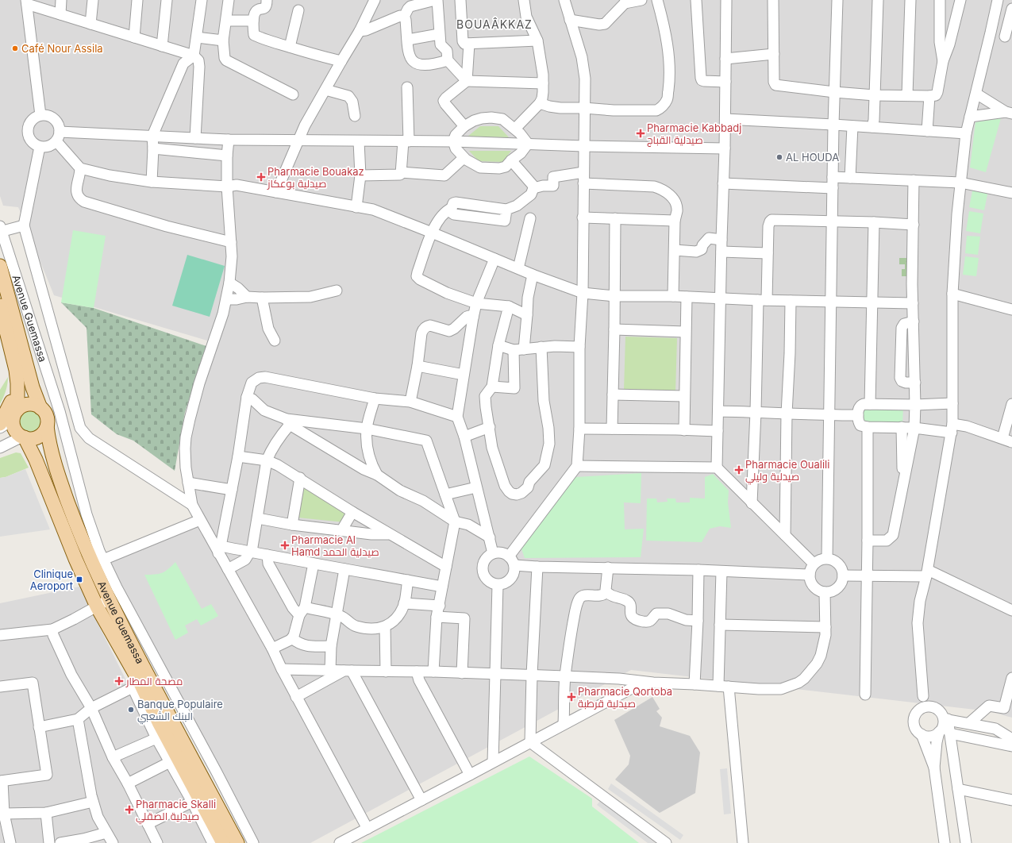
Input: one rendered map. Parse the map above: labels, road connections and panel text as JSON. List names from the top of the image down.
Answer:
{
  "streets": {
    "main road": ["Avenue Guemassa"]
  },
  "districts": ["BOUAÂKKAZ"],
  "places": {
    "other": ["Café Nour Assila", "AL HOUDA", "Banque Populaire البنك الشعبي"],
    "health": [
      "Pharmacie Kabbadj صيدلية القباج",
      "Pharmacie Bouakaz صيدلية بوعكاز",
      "Pharmacie Oualili صيدلية وليلي",
      "Pharmacie Al Hamd صيدلية الحمد",
      "مصحة المطار",
      "Pharmacie Qortoba صيدلية قرطبة",
      "Pharmacie Skalli صيدلية الصقلي"
    ],
    "transit": ["Clinique Aeroport"]
  }
}
